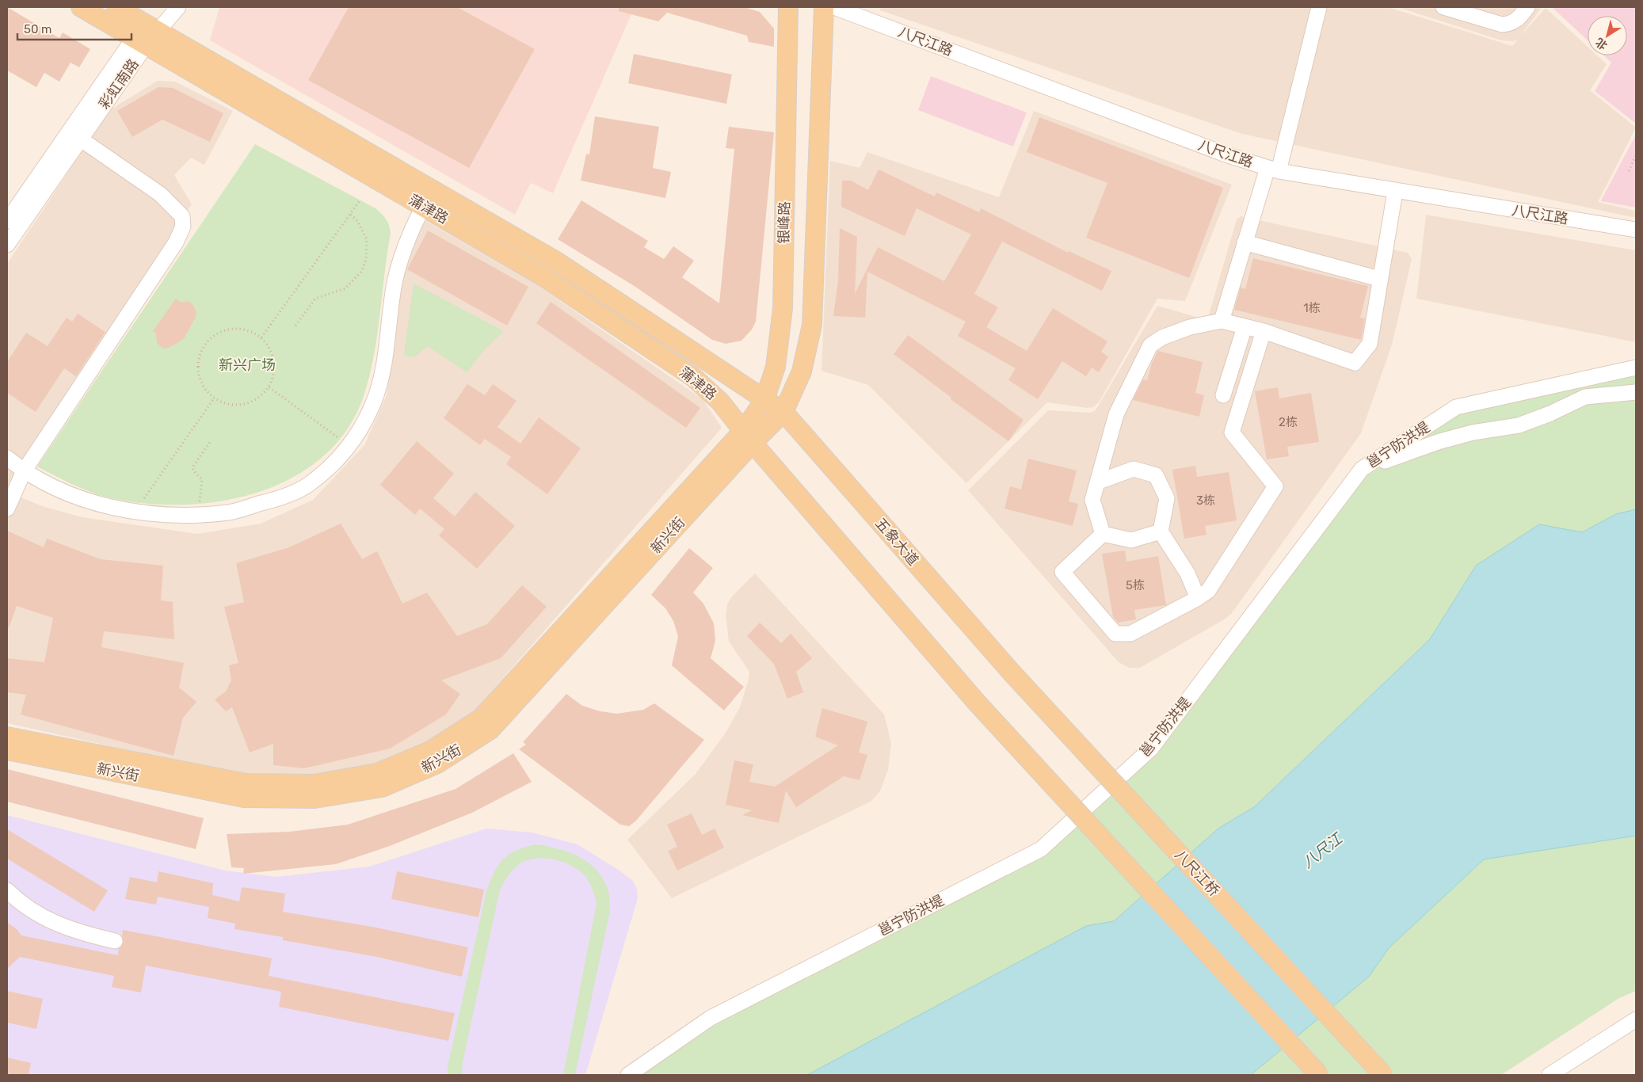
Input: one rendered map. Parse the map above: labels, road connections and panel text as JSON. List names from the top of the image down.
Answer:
{
  "streets": {
    "main road": [
      "蒲津路",
      "银峰路",
      "新兴街",
      "五象大道",
      "八尺江桥"
    ],
    "street": ["八尺江路", "彩虹南路", "邕宁防洪堤"]
  },
  "crossings": [
    ["彩虹南路", "蒲津路"],
    ["蒲津路", "银峰路"],
    ["蒲津路", "新兴街"],
    ["蒲津路", "五象大道"],
    ["银峰路", "新兴街"],
    ["五象大道", "八尺江桥"]
  ],
  "water": ["八尺江"],
  "parks": ["新兴广场"],
  "house_numbers": [
    "1栋",
    "2栋",
    "3栋",
    "5栋"
  ],
  "scale_bar": "50 m",
  "north": "bottom left"
}
